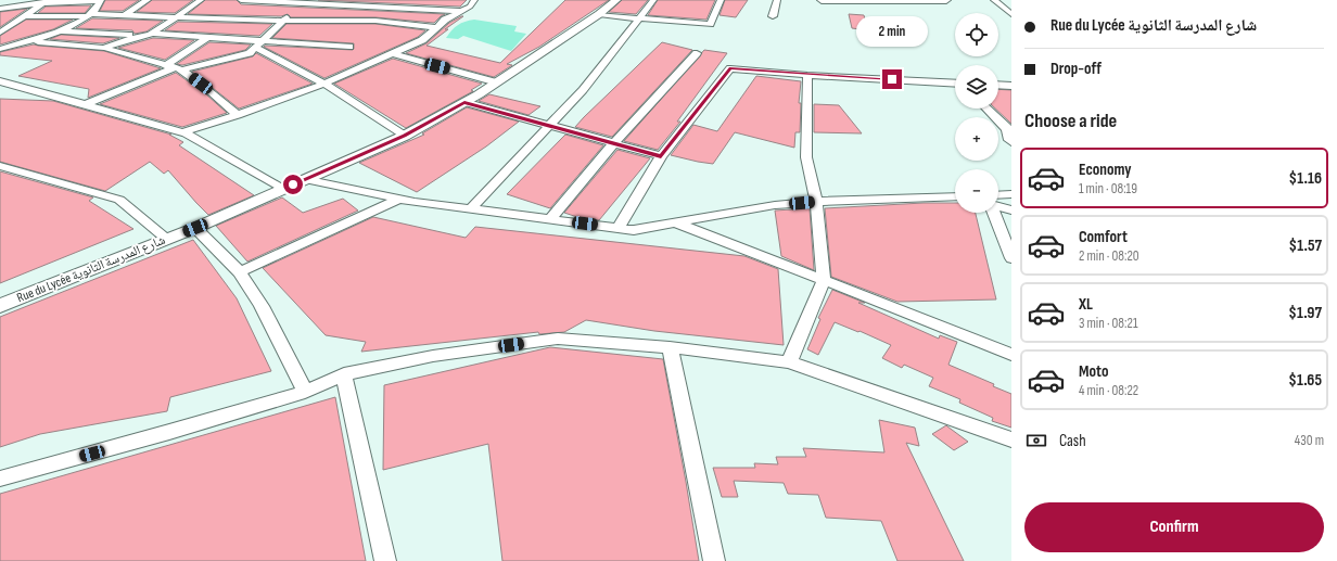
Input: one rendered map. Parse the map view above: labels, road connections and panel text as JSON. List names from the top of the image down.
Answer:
{
  "streets": {
    "street": ["Rue du Lycée شارع المدرسة الثانوية"]
  },
  "page": {
    "banner": ["Rue du Lycée شارع المدرسة الثانوية", "Drop-off"],
    "map_buttons": ["+", "−"],
    "bubble": "2 min",
    "heading": "Choose a ride",
    "list": [
      {
        "name": "Economy",
        "note": "1 min · 08:19",
        "value": "$1.16"
      },
      {
        "name": "Comfort",
        "note": "2 min · 08:20",
        "value": "$1.57"
      },
      {
        "name": "XL",
        "note": "3 min · 08:21",
        "value": "$1.97"
      },
      {
        "name": "Moto",
        "note": "4 min · 08:22",
        "value": "$1.65"
      }
    ],
    "pay": ["Cash", "430 m"],
    "buttons": "Confirm"
  }
}
